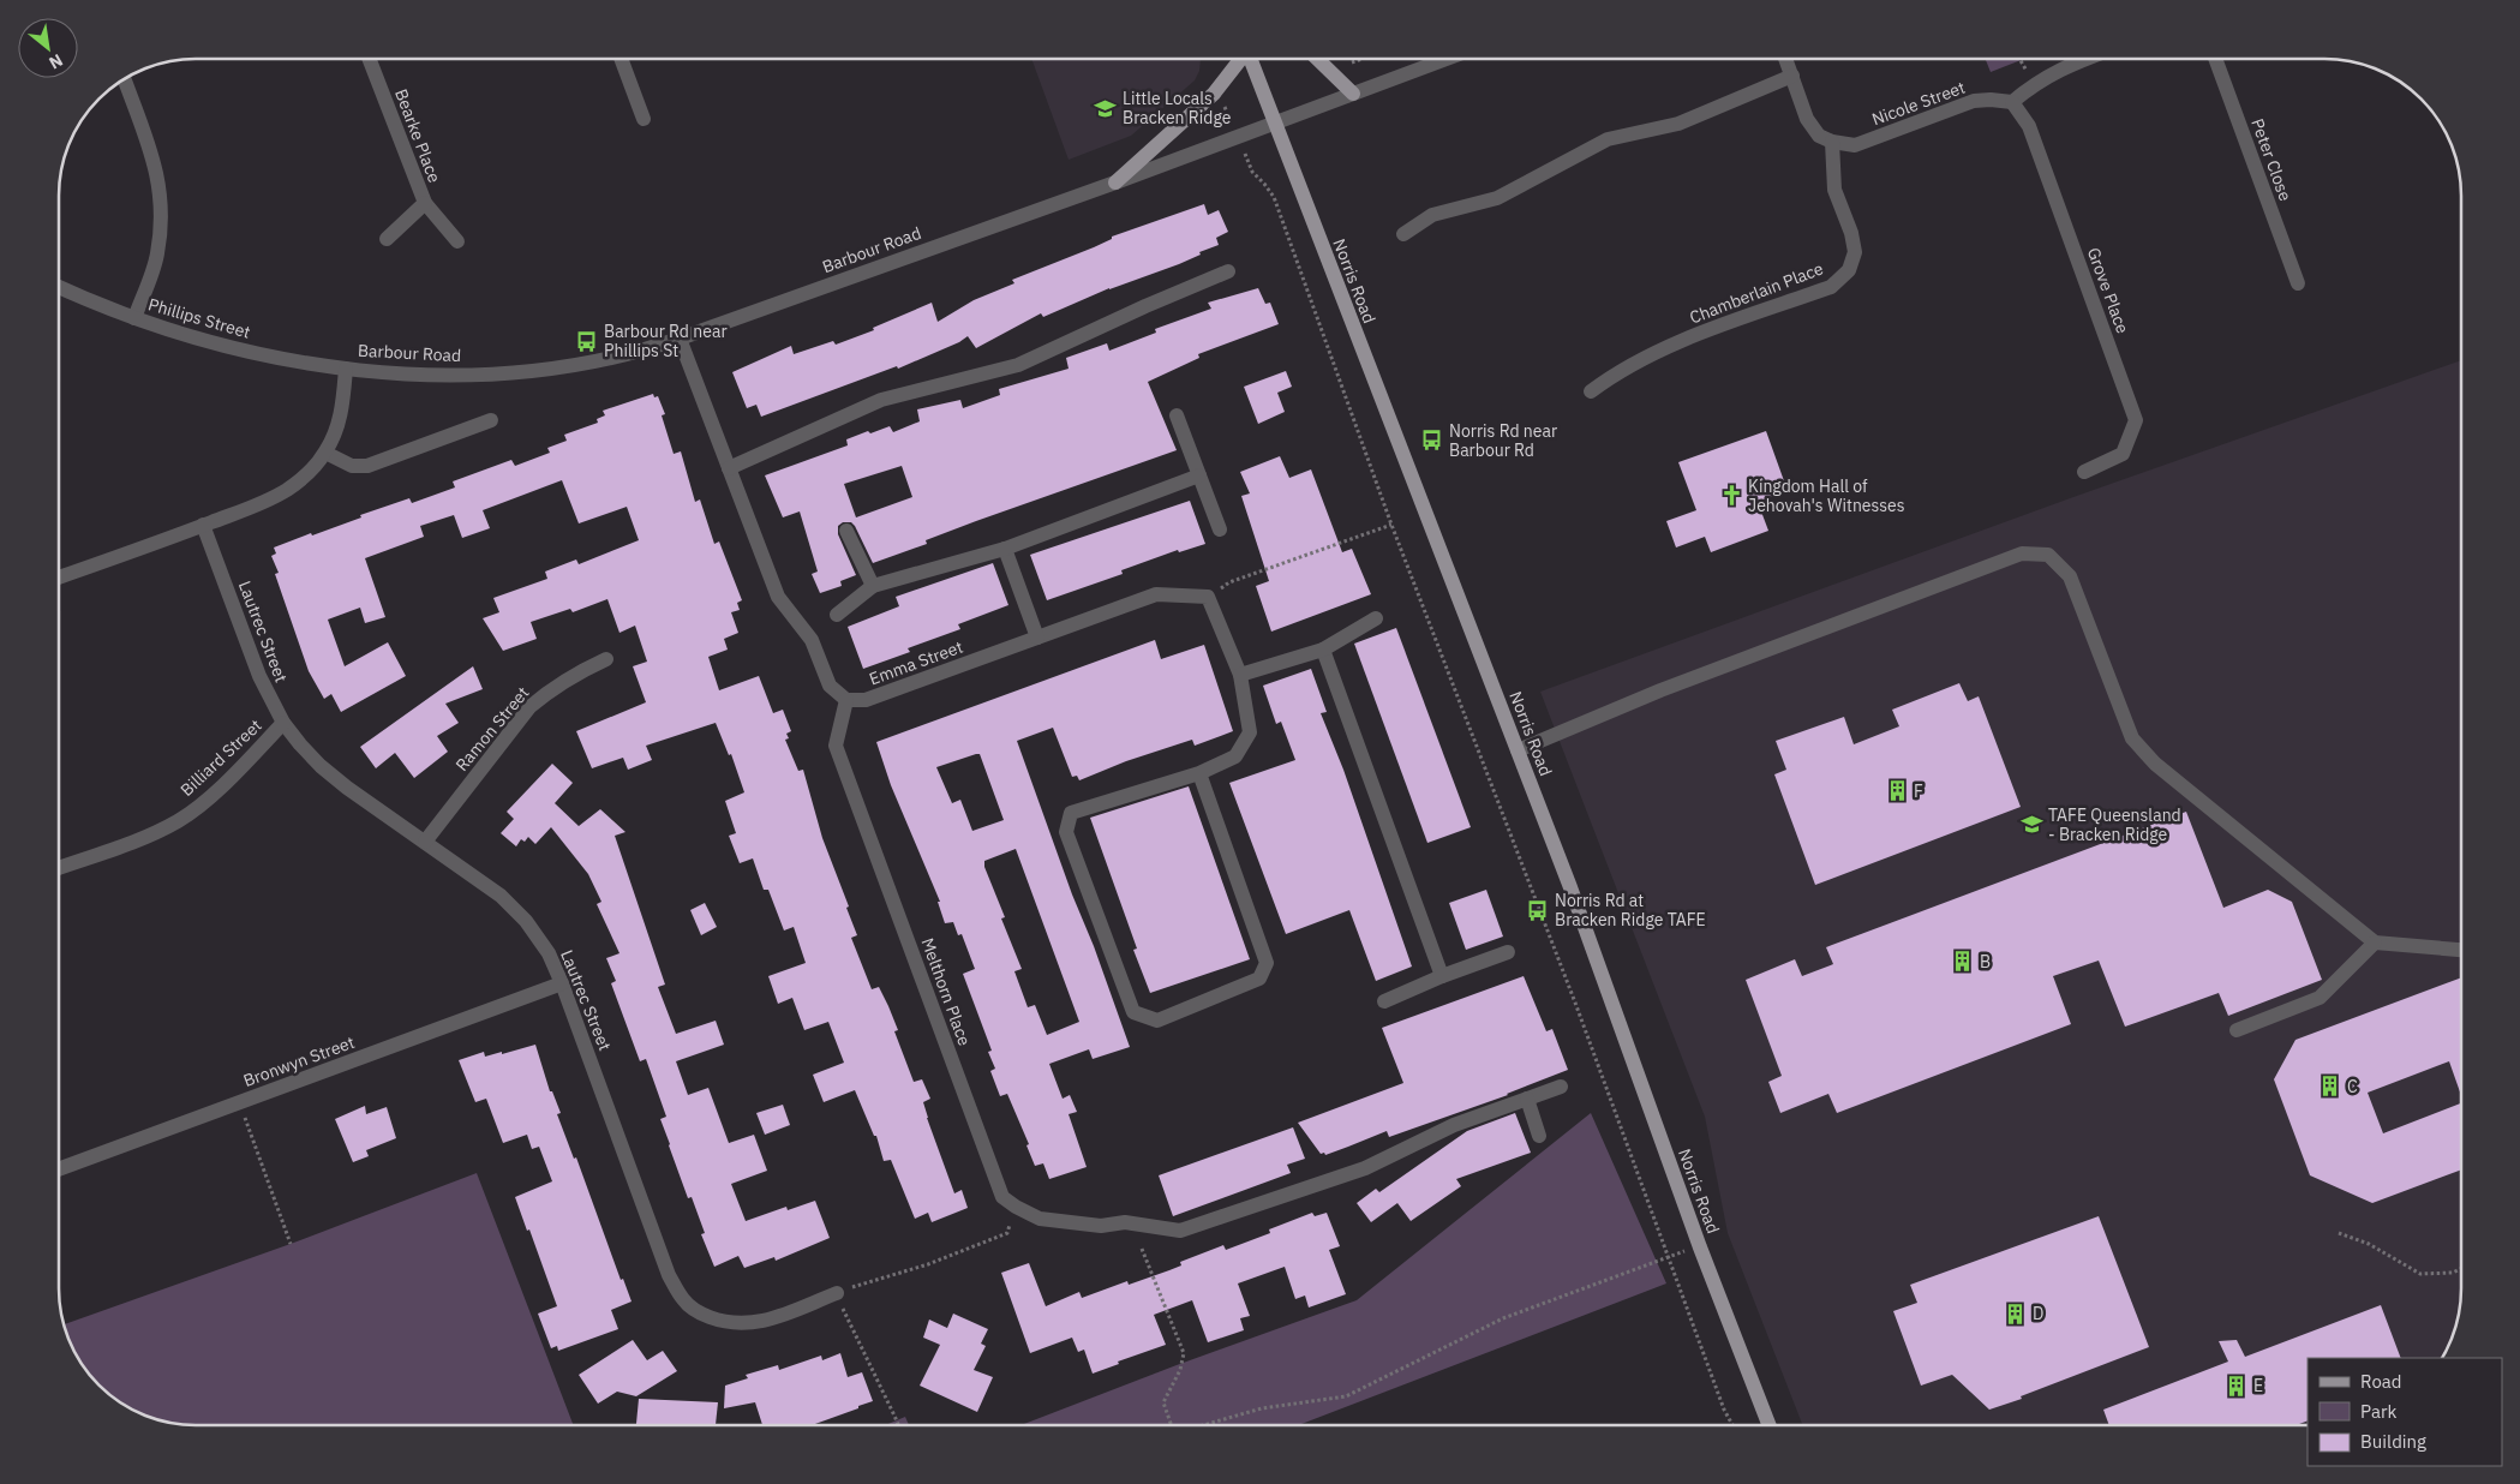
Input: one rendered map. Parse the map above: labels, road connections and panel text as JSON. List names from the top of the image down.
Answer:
{
  "streets": {
    "main road": ["Norris Road"],
    "street": [
      "Nicole Street",
      "Bearke Place",
      "Peter Close",
      "Barbour Road",
      "Grove Place",
      "Chamberlain Place",
      "Phillips Street",
      "Lautrec Street",
      "Emma Street",
      "Ramon Street",
      "Billiard Street",
      "Melthorn Place",
      "Bronwyn Street"
    ]
  },
  "crossings": [
    ["Nicole Street", "Grove Place"],
    ["Nicole Street", "Chamberlain Place"],
    ["Barbour Road", "Norris Road"],
    ["Barbour Road", "Phillips Street"],
    ["Barbour Road", "Lautrec Street"],
    ["Lautrec Street", "Ramon Street"],
    ["Lautrec Street", "Billiard Street"],
    ["Lautrec Street", "Bronwyn Street"],
    ["Emma Street", "Melthorn Place"]
  ],
  "places": {
    "school or university": ["Little Locals Bracken Ridge", "TAFE Queensland - Bracken Ridge"],
    "bus stop": ["Barbour Rd near Phillips St", "Norris Rd near Barbour Rd", "Norris Rd at Bracken Ridge TAFE"],
    "church": ["Kingdom Hall of Jehovah's Witnesses"],
    "building": [
      "F",
      "B",
      "C",
      "D",
      "E"
    ]
  },
  "legend": ["Road", "Park", "Building"],
  "north": "bottom right"
}
